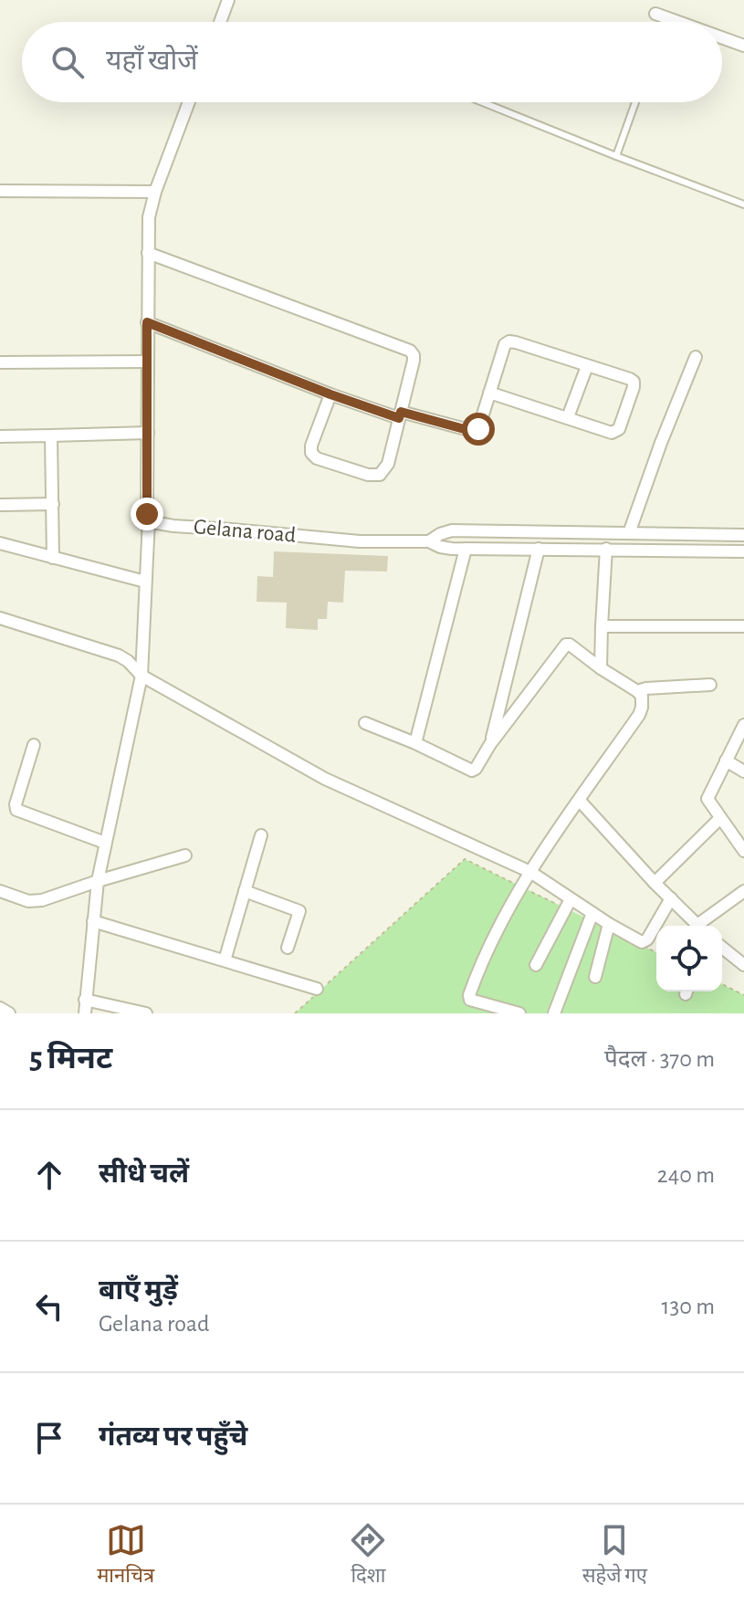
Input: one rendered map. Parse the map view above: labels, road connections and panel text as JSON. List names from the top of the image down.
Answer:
{
  "streets": {
    "street": ["Gelana road"]
  },
  "page": {
    "search": "यहाँ खोजें",
    "heading": ["5 मिनट", "पैदल · 370 m"],
    "list": [
      ["सीधे चलें", "240 m"],
      ["बाएँ मुड़ें", "Gelana road", "130 m"],
      "गंतव्य पर पहुँचे"
    ],
    "nav": ["मानचित्र", "दिशा", "सहेजे गए"]
  }
}
